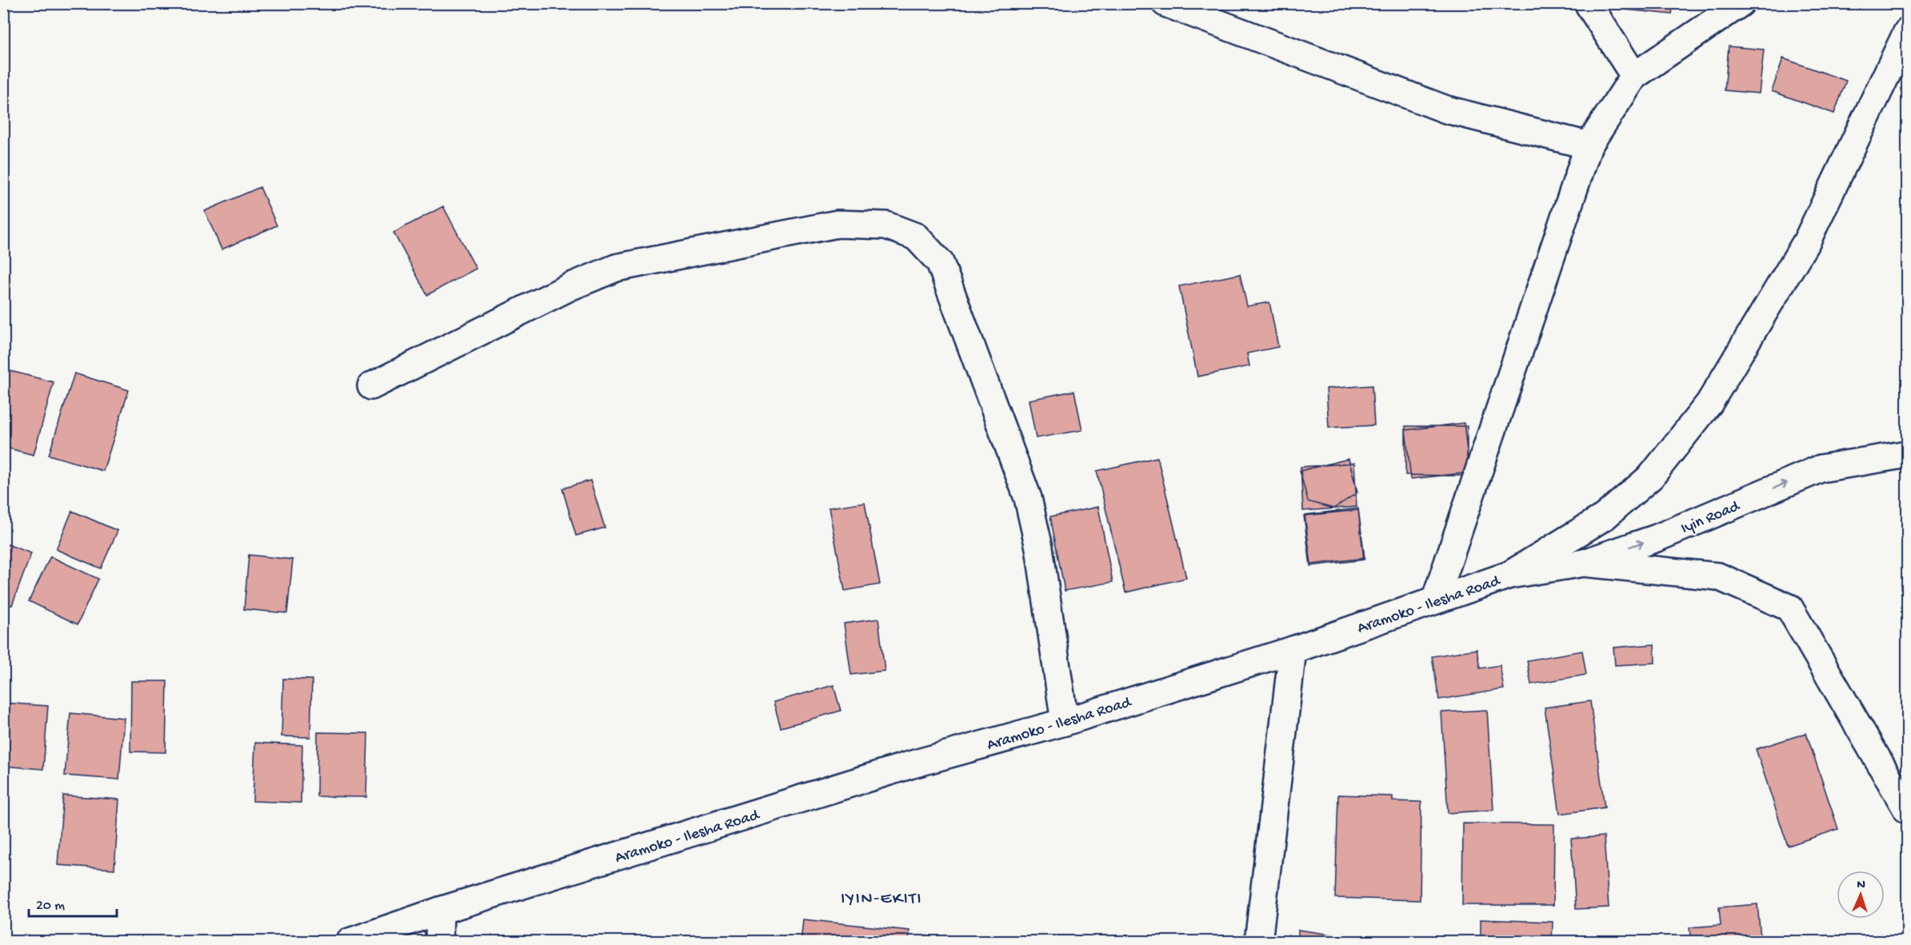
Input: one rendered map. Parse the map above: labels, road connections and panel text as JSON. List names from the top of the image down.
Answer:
{
  "streets": {
    "street": ["Iyin Road", "Aramoko - Ilesha Road"]
  },
  "crossings": [
    ["Iyin Road", "Aramoko - Ilesha Road"]
  ],
  "one_way": ["Iyin Road"],
  "districts": ["IYIN-EKITI"],
  "scale_bar": "20 m",
  "north": "top"
}
